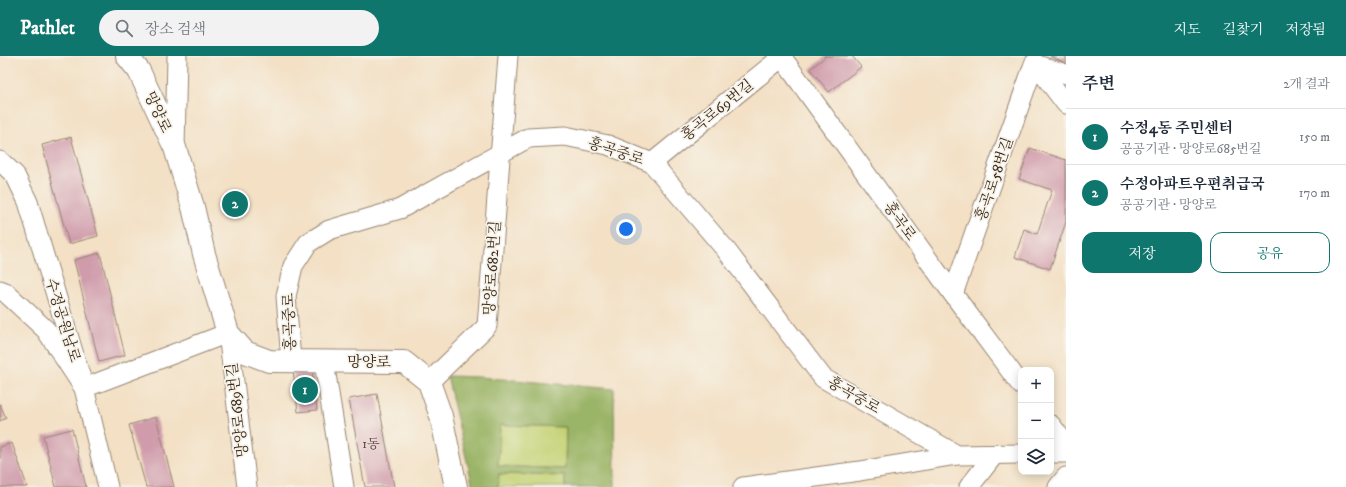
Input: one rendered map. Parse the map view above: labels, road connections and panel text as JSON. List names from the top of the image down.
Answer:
{
  "streets": {
    "main road": ["망양로"],
    "street": [
      "홍곡로69번길",
      "홍곡중로",
      "홍곡로58번길",
      "홍곡로",
      "망양로682번길",
      "수정공원남로",
      "망양로689번길"
    ]
  },
  "crossings": [
    ["홍곡로69번길", "홍곡중로"],
    ["홍곡로69번길", "홍곡로"],
    ["망양로", "홍곡중로"],
    ["망양로", "망양로682번길"],
    ["망양로", "망양로689번길"],
    ["홍곡중로", "망양로682번길"],
    ["홍곡로58번길", "홍곡로"]
  ],
  "house_numbers": ["1동"],
  "page": {
    "header": "Pathlet",
    "search": "장소 검색",
    "nav": ["지도", "길찾기", "저장됨"],
    "heading": ["주변", "2개 결과"],
    "list": [
      {
        "mark": "1",
        "name": "수정4동 주민센터",
        "note": "공공기관 · 망양로685번길",
        "value": "150 m"
      },
      {
        "mark": "2",
        "name": "수정아파트우편취급국",
        "note": "공공기관 · 망양로",
        "value": "170 m"
      }
    ],
    "pins": ["2", "1"],
    "buttons": ["저장", "공유"],
    "map_buttons": ["+", "−"]
  }
}
